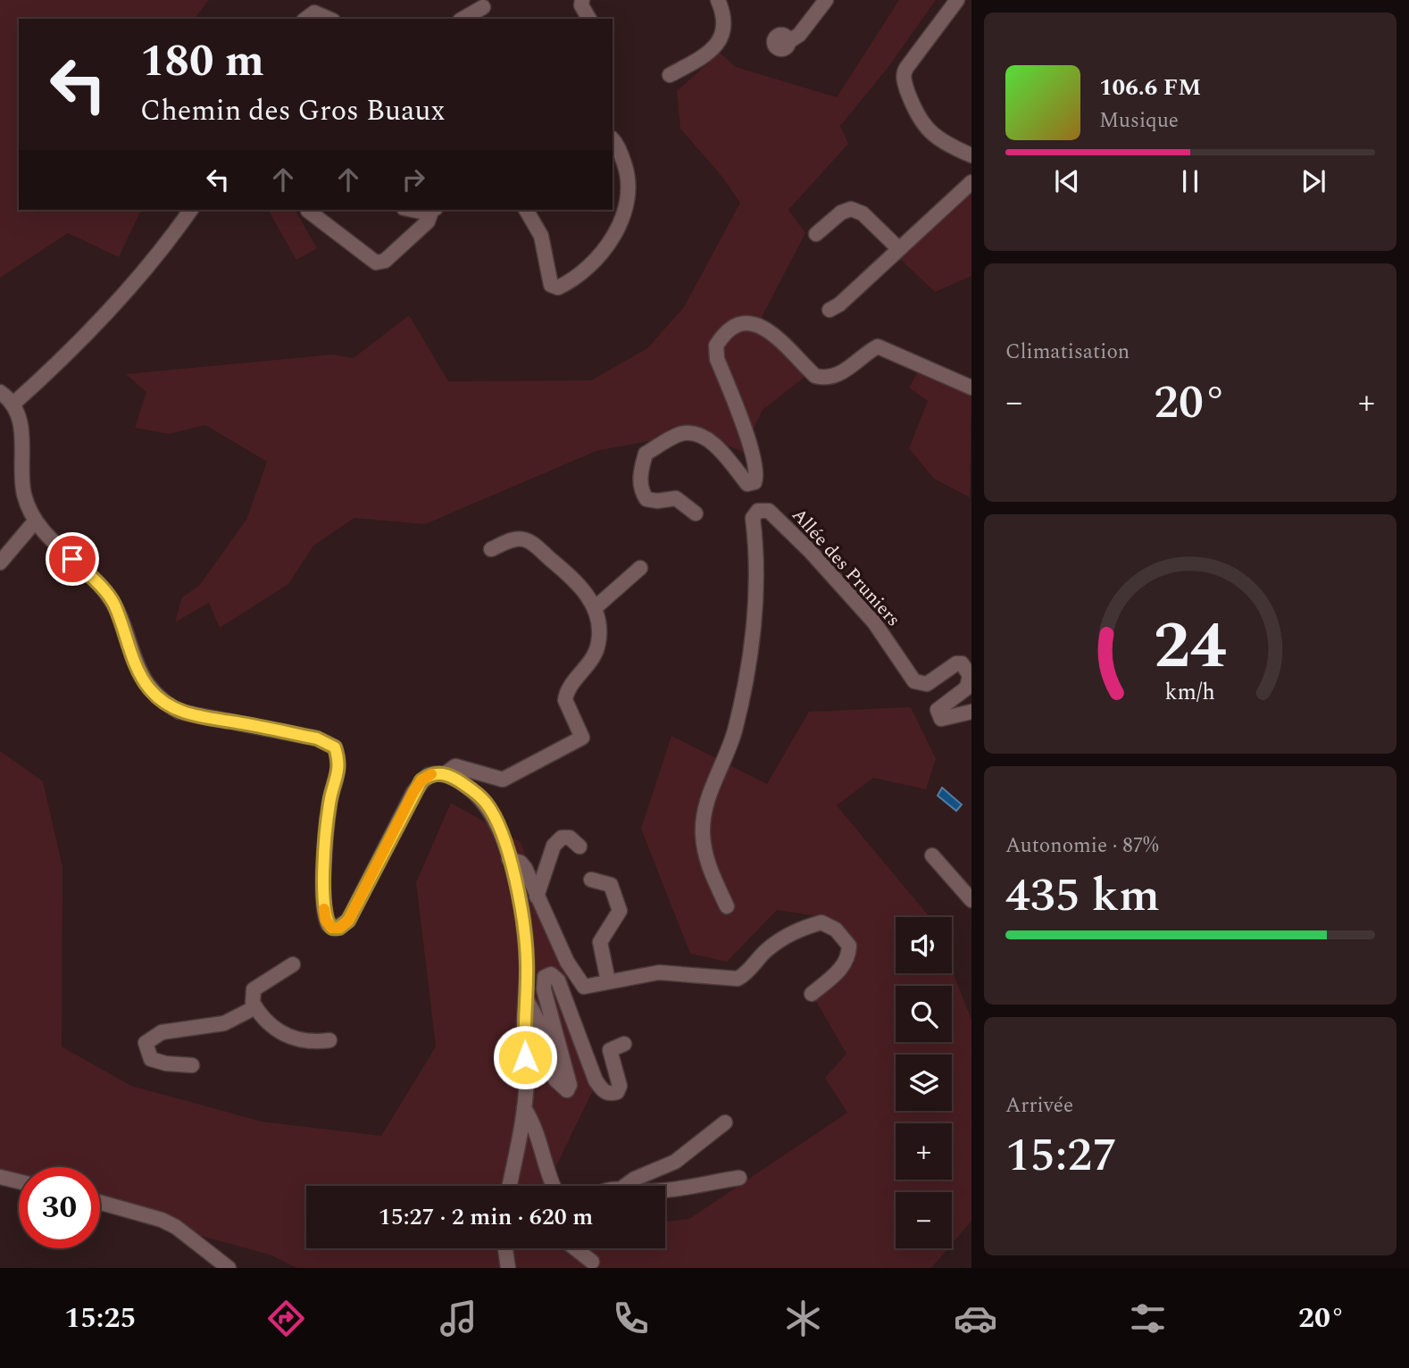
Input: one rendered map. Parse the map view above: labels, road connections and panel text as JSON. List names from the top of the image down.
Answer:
{
  "streets": {
    "street": ["Allée des Pruniers"]
  },
  "page": {
    "turn": ["180 m", "Chemin des Gros Buaux"],
    "song": ["106.6 FM", "Musique"],
    "tile": [
      "Climatisation",
      ["Autonomie · 87%", "435 km"],
      ["Arrivée", "15:27"]
    ],
    "heat": ["−", "20°", "+"],
    "map_buttons": ["+", "−"],
    "limit": "30",
    "trip": "15:27 · 2 min · 620 m",
    "tabs": ["15:25", "20°"],
    "gauge": ["24", "km/h"]
  }
}
